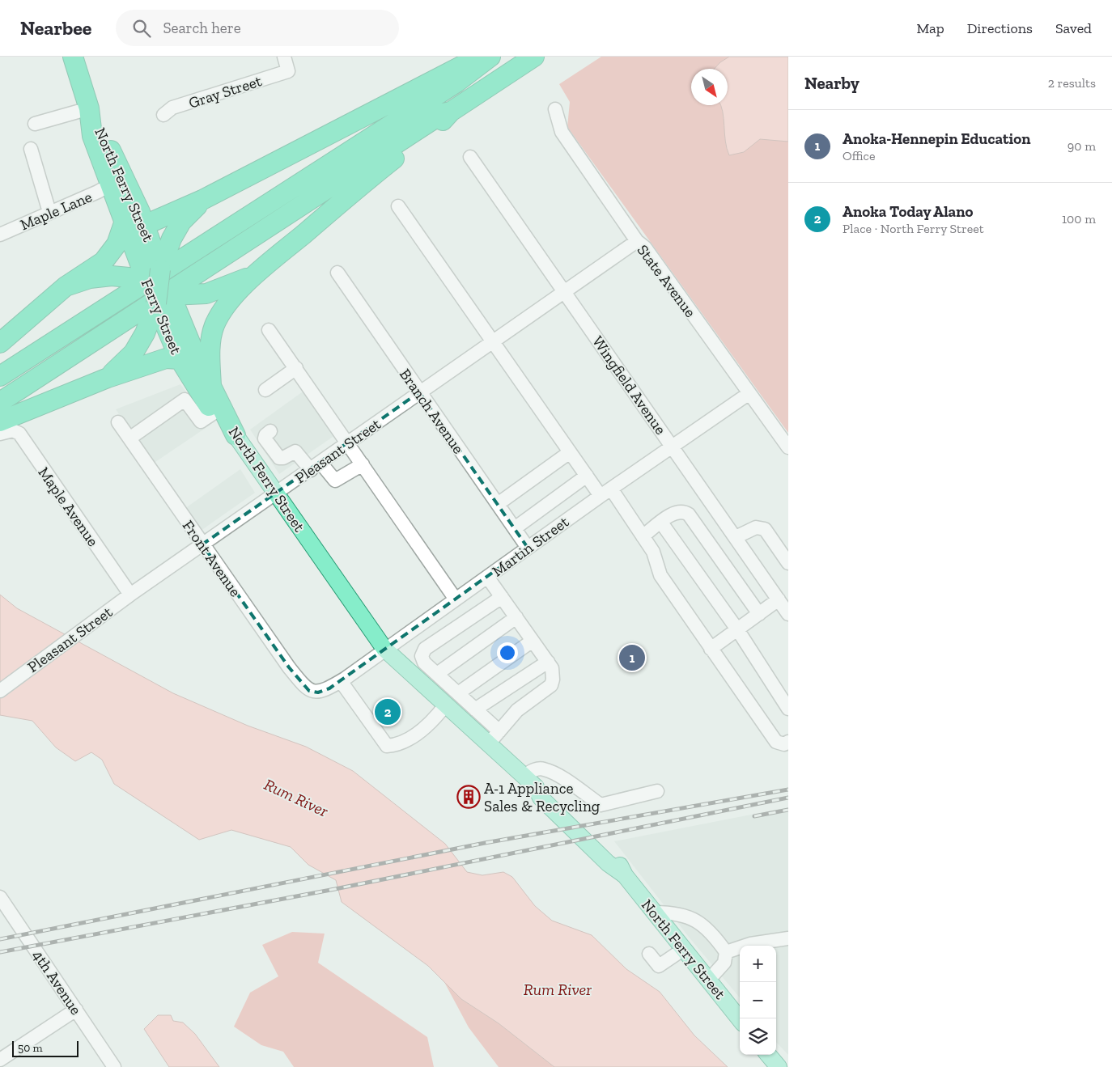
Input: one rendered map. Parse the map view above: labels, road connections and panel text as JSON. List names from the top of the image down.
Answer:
{
  "streets": {
    "highway": ["North Ferry Street", "Ferry Street"],
    "street": [
      "Gray Street",
      "Maple Lane",
      "State Avenue",
      "Wingfield Avenue",
      "Branch Avenue",
      "Pleasant Street",
      "Maple Avenue",
      "Martin Street",
      "Front Avenue",
      "4th Avenue"
    ]
  },
  "crossings": [
    ["North Ferry Street", "Maple Lane"],
    ["North Ferry Street", "Ferry Street"],
    ["North Ferry Street", "Pleasant Street"],
    ["North Ferry Street", "Martin Street"],
    ["Maple Lane", "Ferry Street"],
    ["State Avenue", "Pleasant Street"],
    ["State Avenue", "Martin Street"],
    ["Wingfield Avenue", "Pleasant Street"],
    ["Wingfield Avenue", "Martin Street"],
    ["Branch Avenue", "Pleasant Street"],
    ["Branch Avenue", "Martin Street"],
    ["Pleasant Street", "Maple Avenue"],
    ["Pleasant Street", "Front Avenue"],
    ["Martin Street", "Front Avenue"]
  ],
  "water": ["Rum River"],
  "places": {
    "building": ["A-1 Appliance Sales & Recycling"]
  },
  "scale_bar": "50 m",
  "north": "bottom right",
  "page": {
    "header": "Nearbee",
    "search": "Search here",
    "nav": ["Map", "Directions", "Saved"],
    "heading": ["Nearby", "2 results"],
    "list": [
      {
        "mark": "1",
        "name": "Anoka-Hennepin Education",
        "note": "Office",
        "value": "90 m"
      },
      {
        "mark": "2",
        "name": "Anoka Today Alano",
        "note": "Place · North Ferry Street",
        "value": "100 m"
      }
    ],
    "pins": ["1", "2"],
    "map_buttons": ["+", "−"],
    "scale": "50 m"
  }
}
